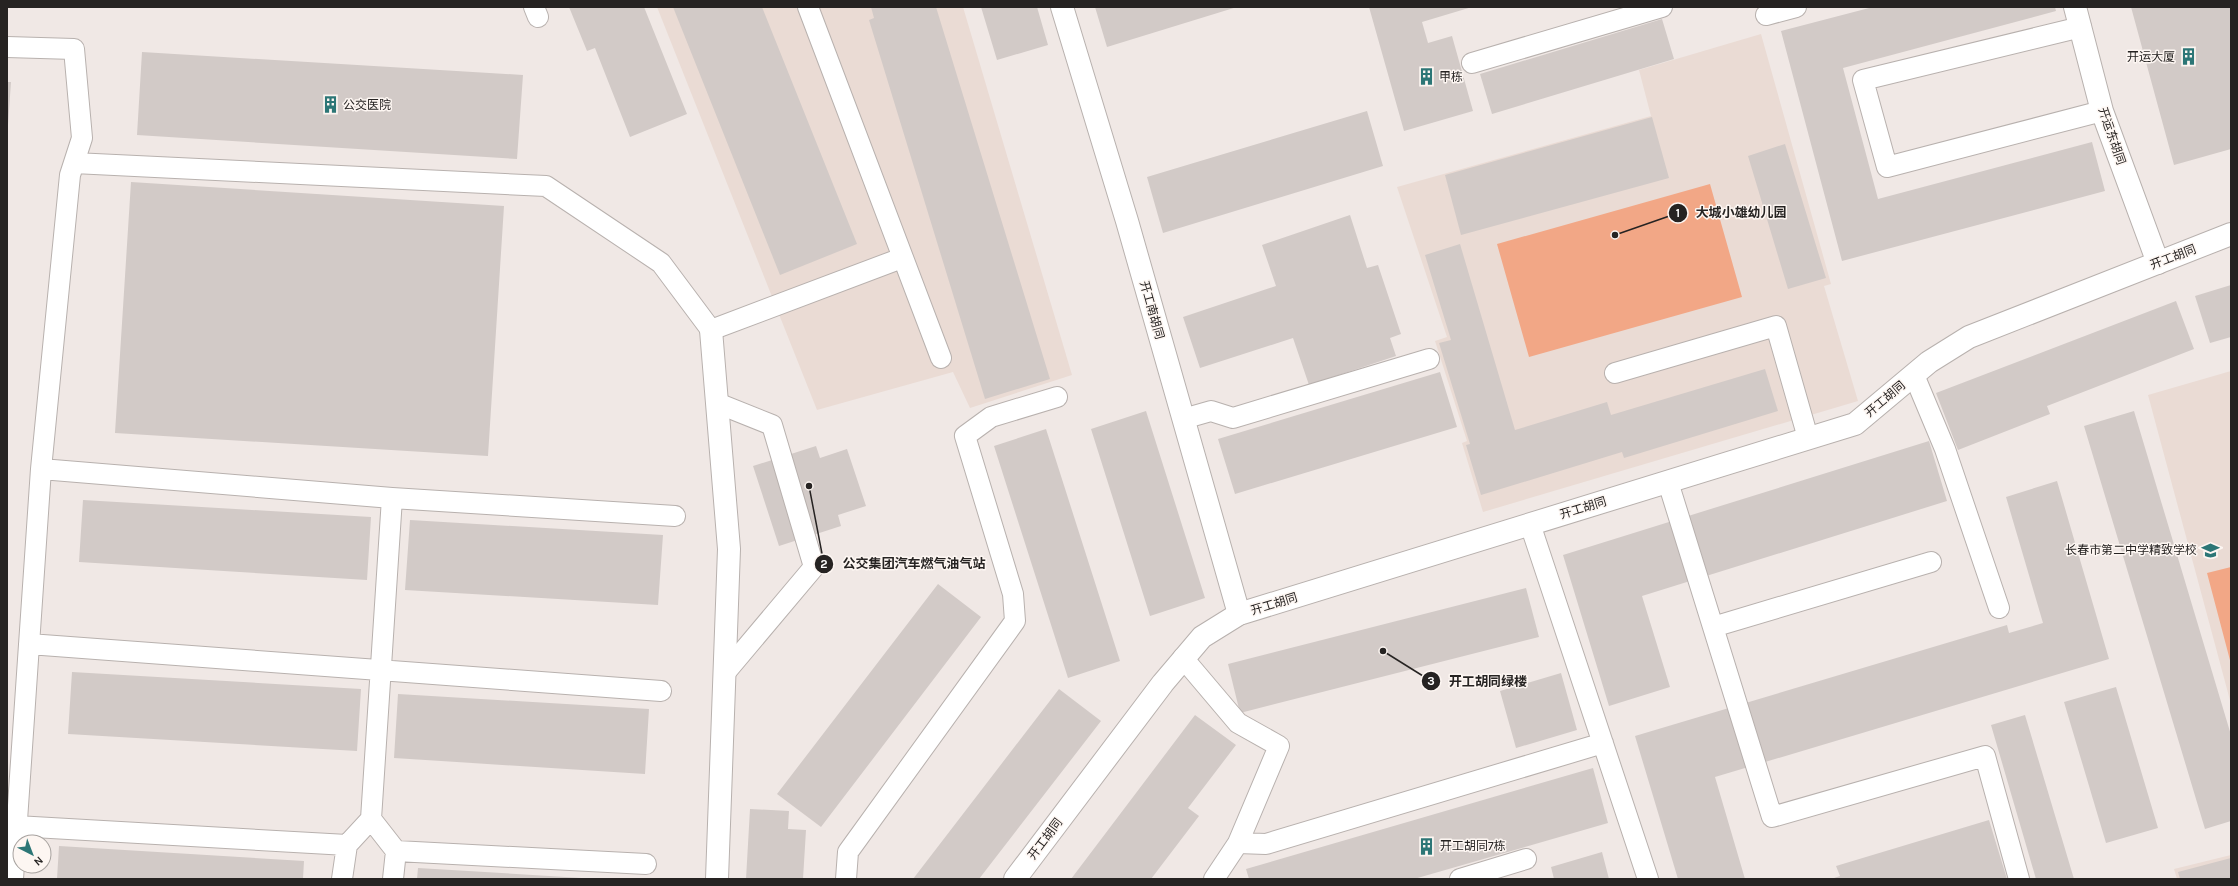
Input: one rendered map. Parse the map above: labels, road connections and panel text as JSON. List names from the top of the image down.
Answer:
{
  "streets": {
    "street": ["开运东胡同", "开工胡同", "开工南胡同"]
  },
  "crossings": [
    ["开运东胡同", "开工胡同"],
    ["开工胡同", "开工南胡同"]
  ],
  "places": {
    "building": [
      "开运大厦",
      "甲栋",
      "公交医院",
      "开工胡同7栋"
    ],
    "other": ["大城小雄幼儿园", "公交集团汽车燃气油气站", "开工胡同绿楼"],
    "school or university": ["长春市第二中学精致学校"]
  },
  "north": "bottom right"
}
